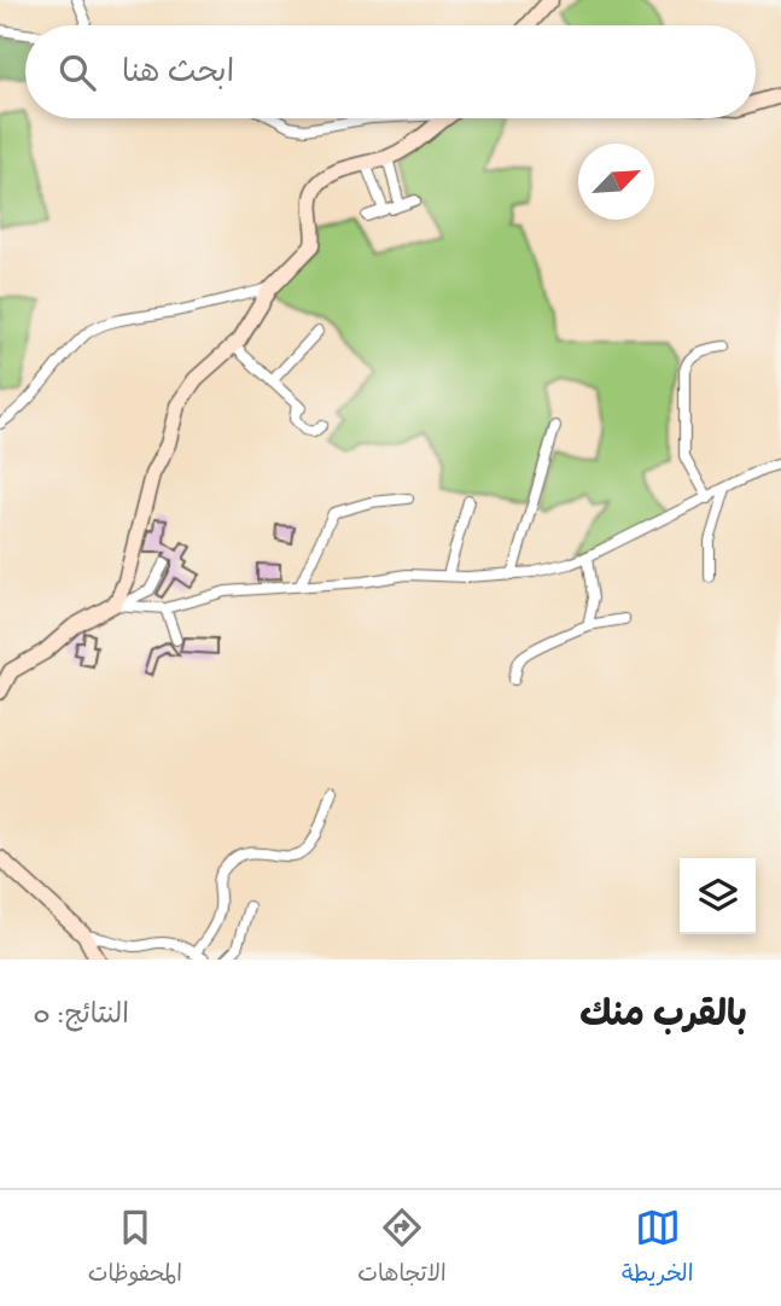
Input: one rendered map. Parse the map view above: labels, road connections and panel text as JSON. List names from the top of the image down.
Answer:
{
  "north": "top right",
  "page": {
    "search": "ابحث هنا",
    "heading": ["بالقرب منك", "النتائج: 0"],
    "nav": ["الخريطة", "الاتجاهات", "المحفوظات"]
  }
}
